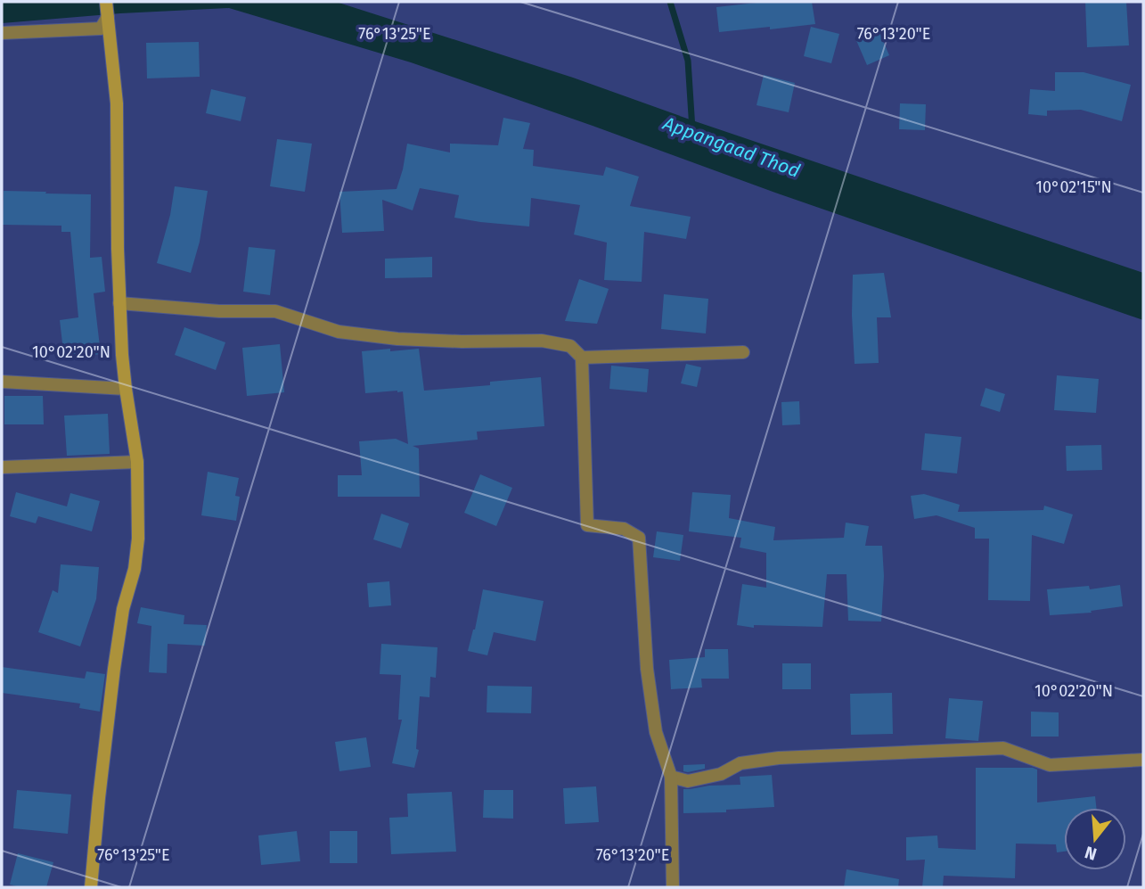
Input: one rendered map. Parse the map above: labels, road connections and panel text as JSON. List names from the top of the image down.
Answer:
{
  "water": ["Appangaad Thod"],
  "north": "bottom",
  "coordinates": [
    "76°13'25\"E",
    "76°13'20\"E",
    "10°02'15\"N",
    "10°02'20\"N"
  ]
}
